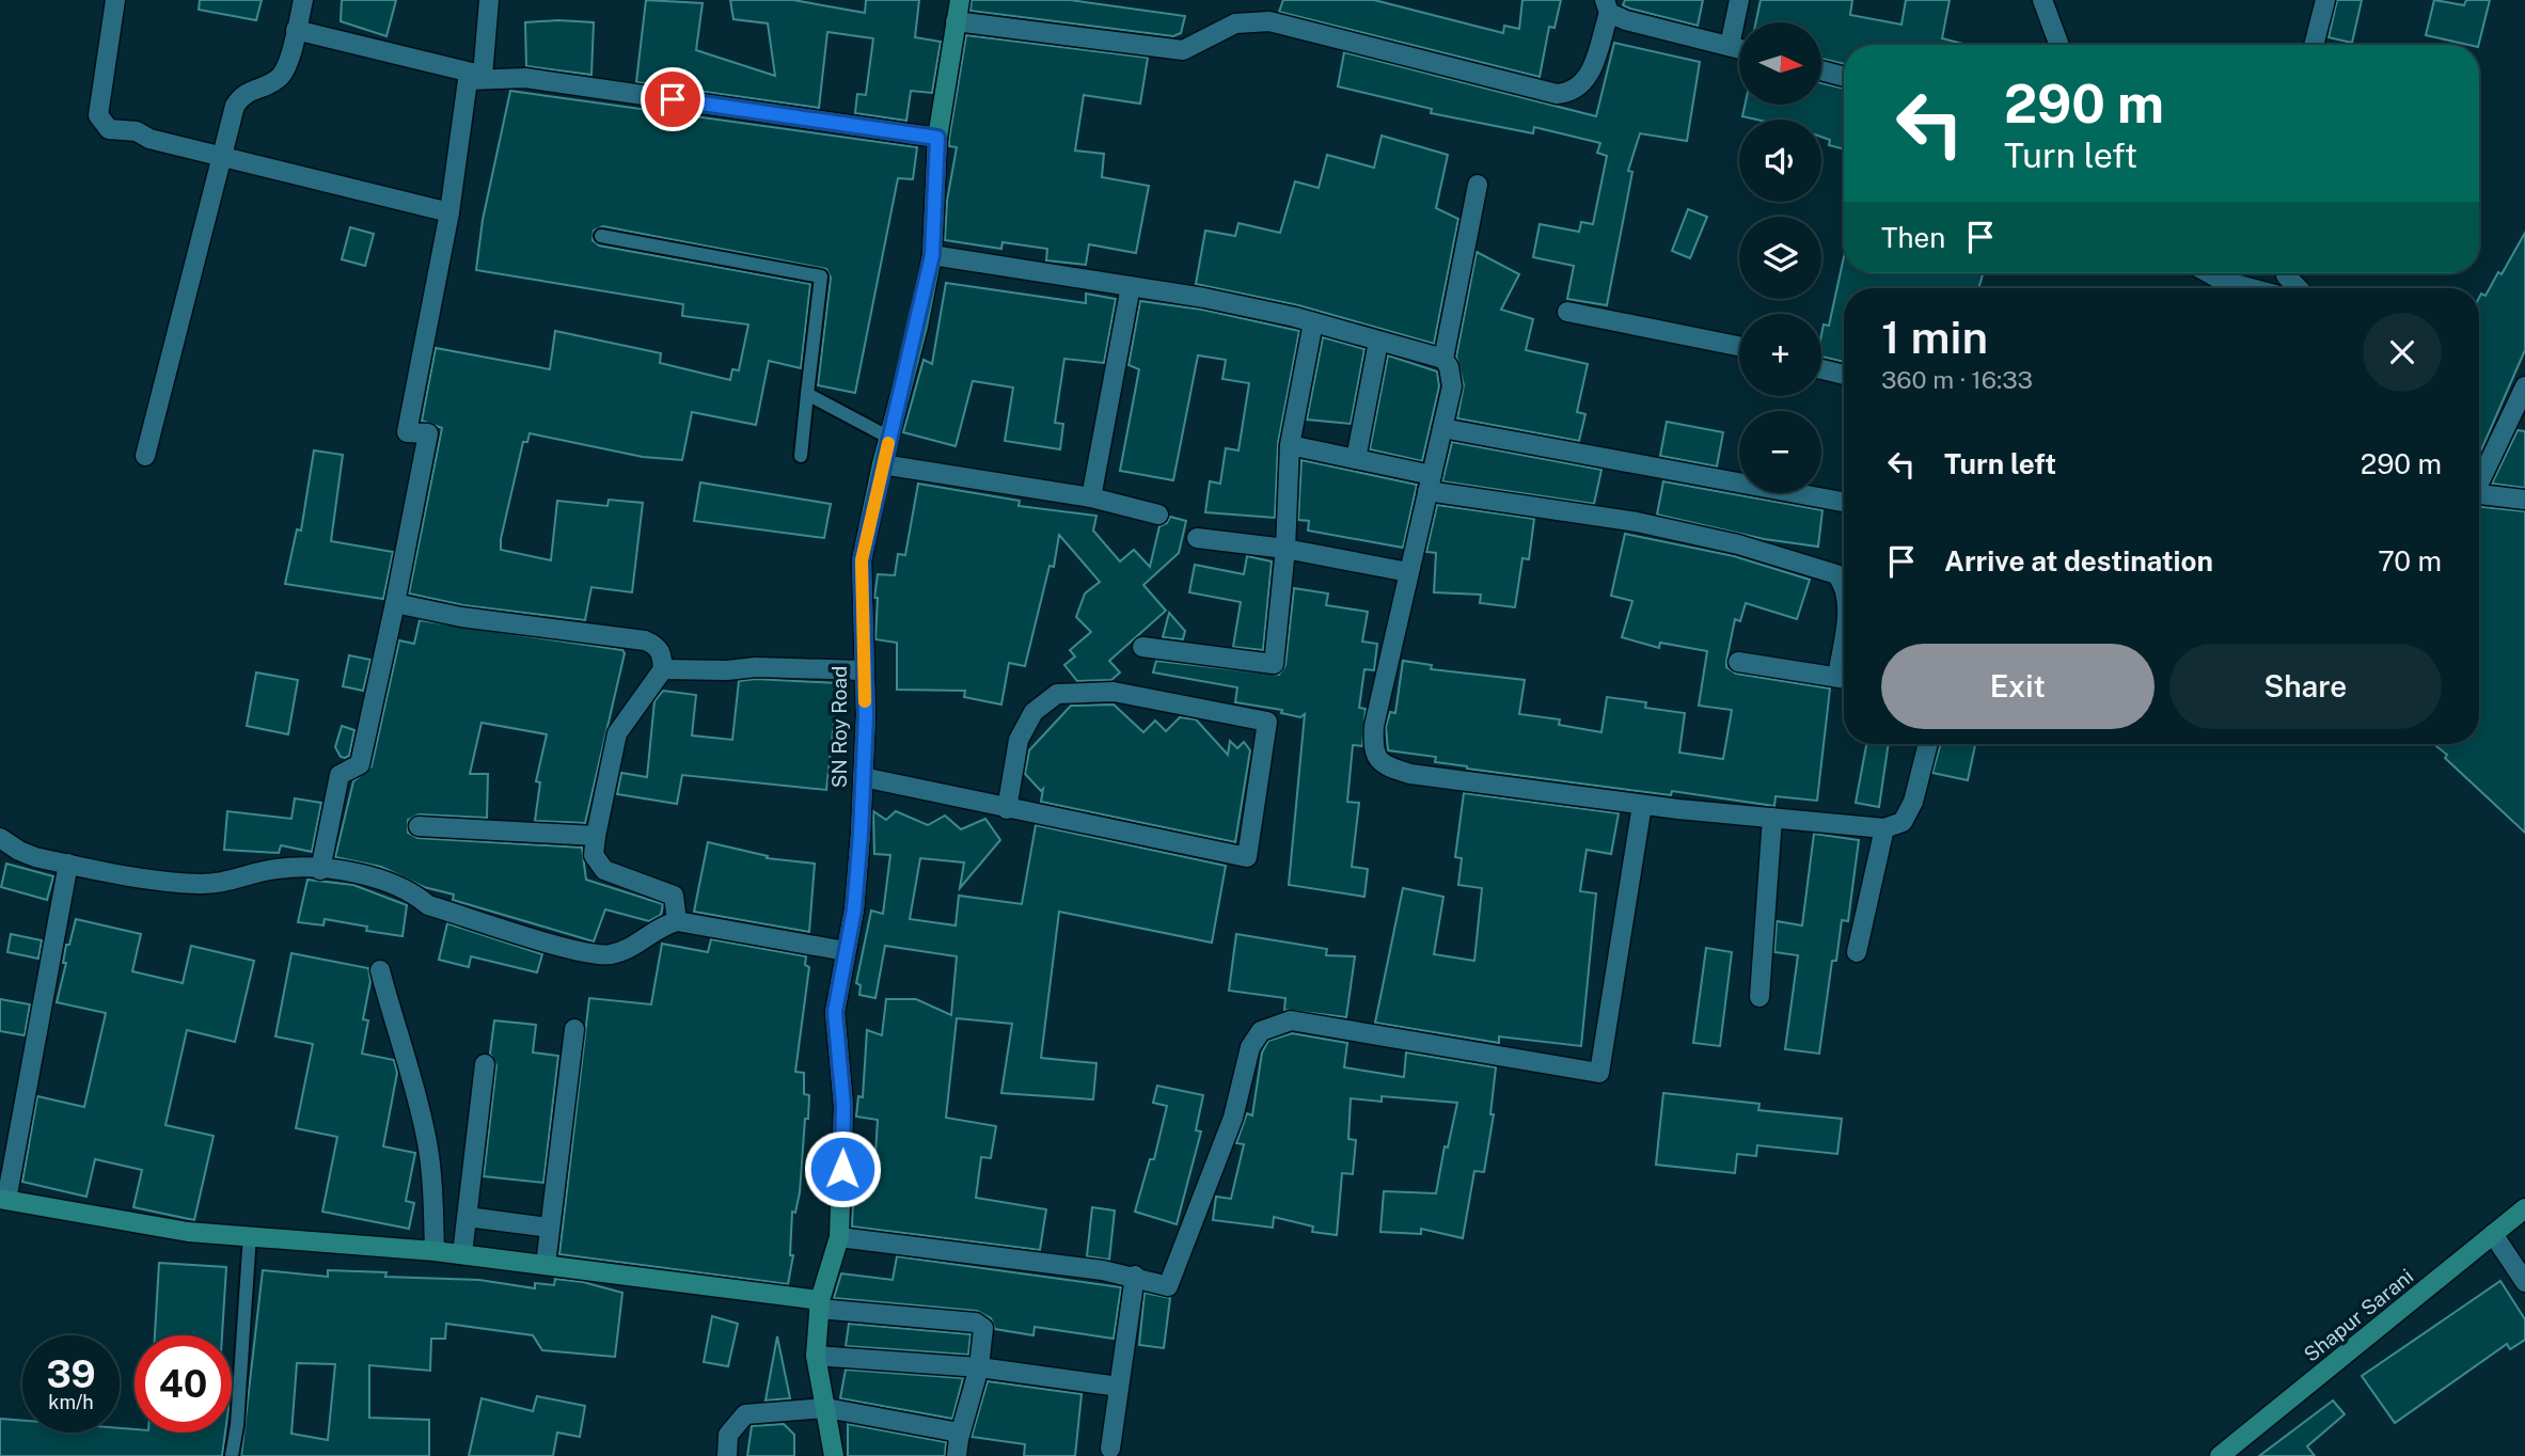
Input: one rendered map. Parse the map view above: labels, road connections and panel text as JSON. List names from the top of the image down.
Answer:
{
  "streets": {
    "street": ["SN Roy Road", "Shapur Sarani"]
  },
  "north": "right",
  "page": {
    "map_buttons": ["+", "−"],
    "turn": ["290 m", "Turn left"],
    "then": "Then",
    "heading": ["1 min", "360 m · 16:33"],
    "list": [
      {
        "name": "Turn left",
        "value": "290 m"
      },
      {
        "name": "Arrive at destination",
        "value": "70 m"
      }
    ],
    "buttons": ["Exit", "Share"],
    "speed": "39 km/h",
    "limit": "40"
  }
}
